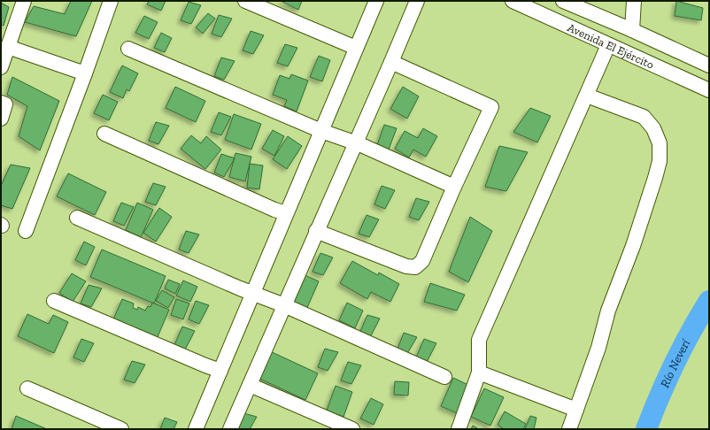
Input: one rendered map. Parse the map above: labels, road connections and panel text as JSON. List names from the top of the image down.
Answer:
{
  "streets": {
    "street": ["Avenida El Ejército"]
  },
  "water": ["Río Neverí"]
}
